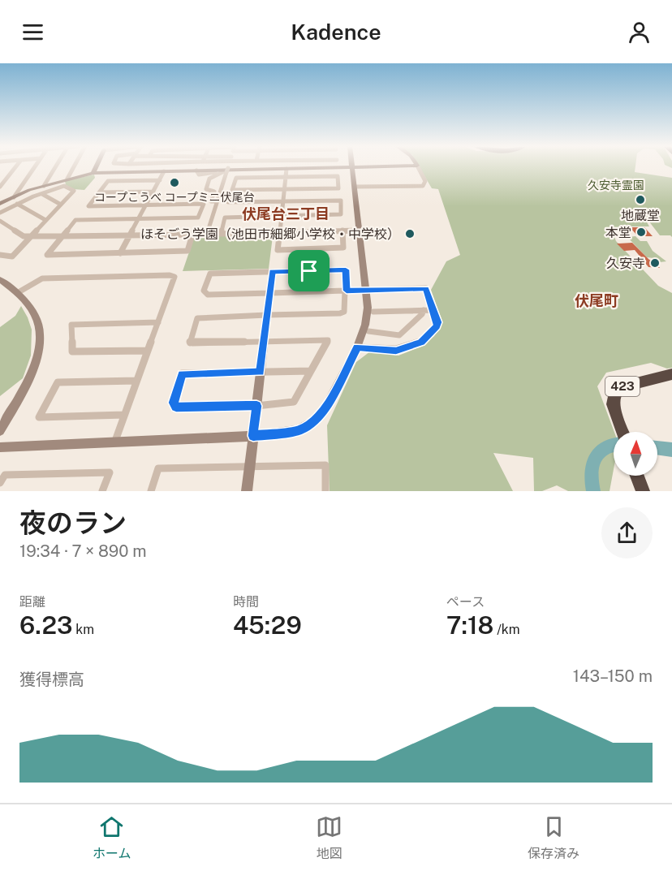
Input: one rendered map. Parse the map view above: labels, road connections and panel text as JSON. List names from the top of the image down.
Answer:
{
  "streets": {
    "highway": ["423"]
  },
  "districts": ["伏尾台三丁目", "伏尾町"],
  "parks": ["久安寺霊園"],
  "places": [
    "コープこうべ コープミニ伏尾台",
    "地蔵堂",
    "本堂",
    "ほそごう学園（池田市細郷小学校・中学校）",
    "久安寺"
  ],
  "north": "top",
  "page": {
    "header": "Kadence",
    "heading": ["夜のラン", "19:34 · 7 × 890 m"],
    "stats": [
      ["距離", "6.23 km"],
      ["時間", "45:29"],
      ["ペース", "7:18 /km"]
    ],
    "chart": ["獲得標高", "143–150 m"],
    "tabs": ["ホーム", "地図", "保存済み"]
  }
}
